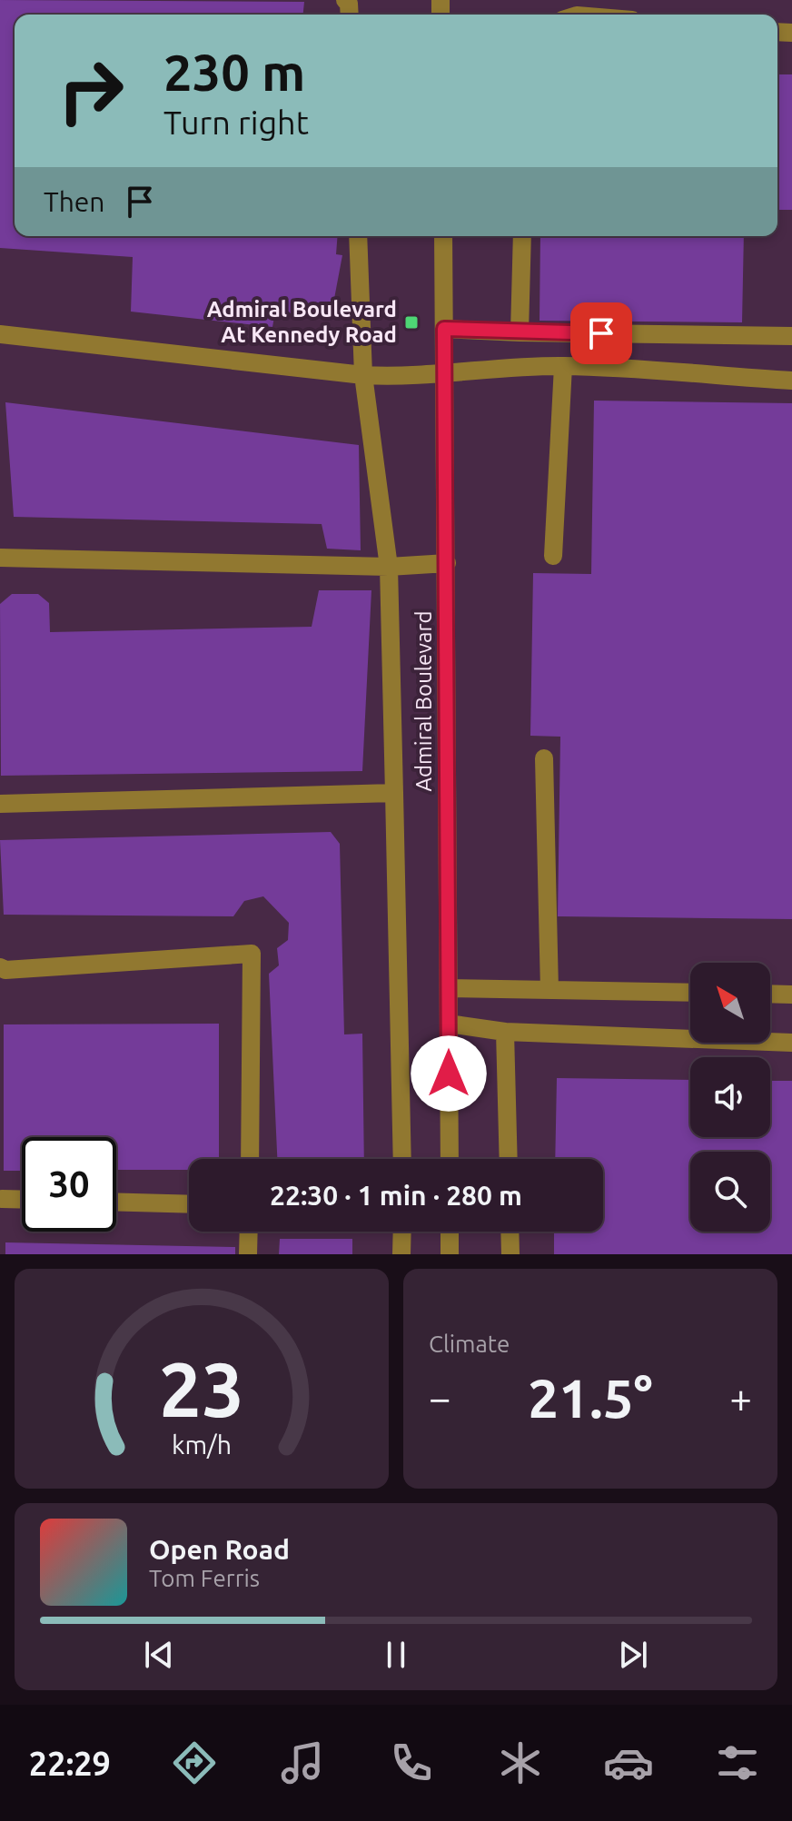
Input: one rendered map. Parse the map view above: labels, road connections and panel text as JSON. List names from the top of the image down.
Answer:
{
  "streets": {
    "street": ["Admiral Boulevard"]
  },
  "places": {
    "transit": ["Admiral Boulevard At Kennedy Road"]
  },
  "north": "top left",
  "page": {
    "turn": ["230 m", "Turn right"],
    "then": "Then",
    "limit": "30",
    "trip": "22:30 · 1 min · 280 m",
    "tile": "Climate",
    "heat": ["−", "21.5°", "+"],
    "song": ["Open Road", "Tom Ferris"],
    "tabs": "22:29",
    "gauge": ["23", "km/h"]
  }
}
